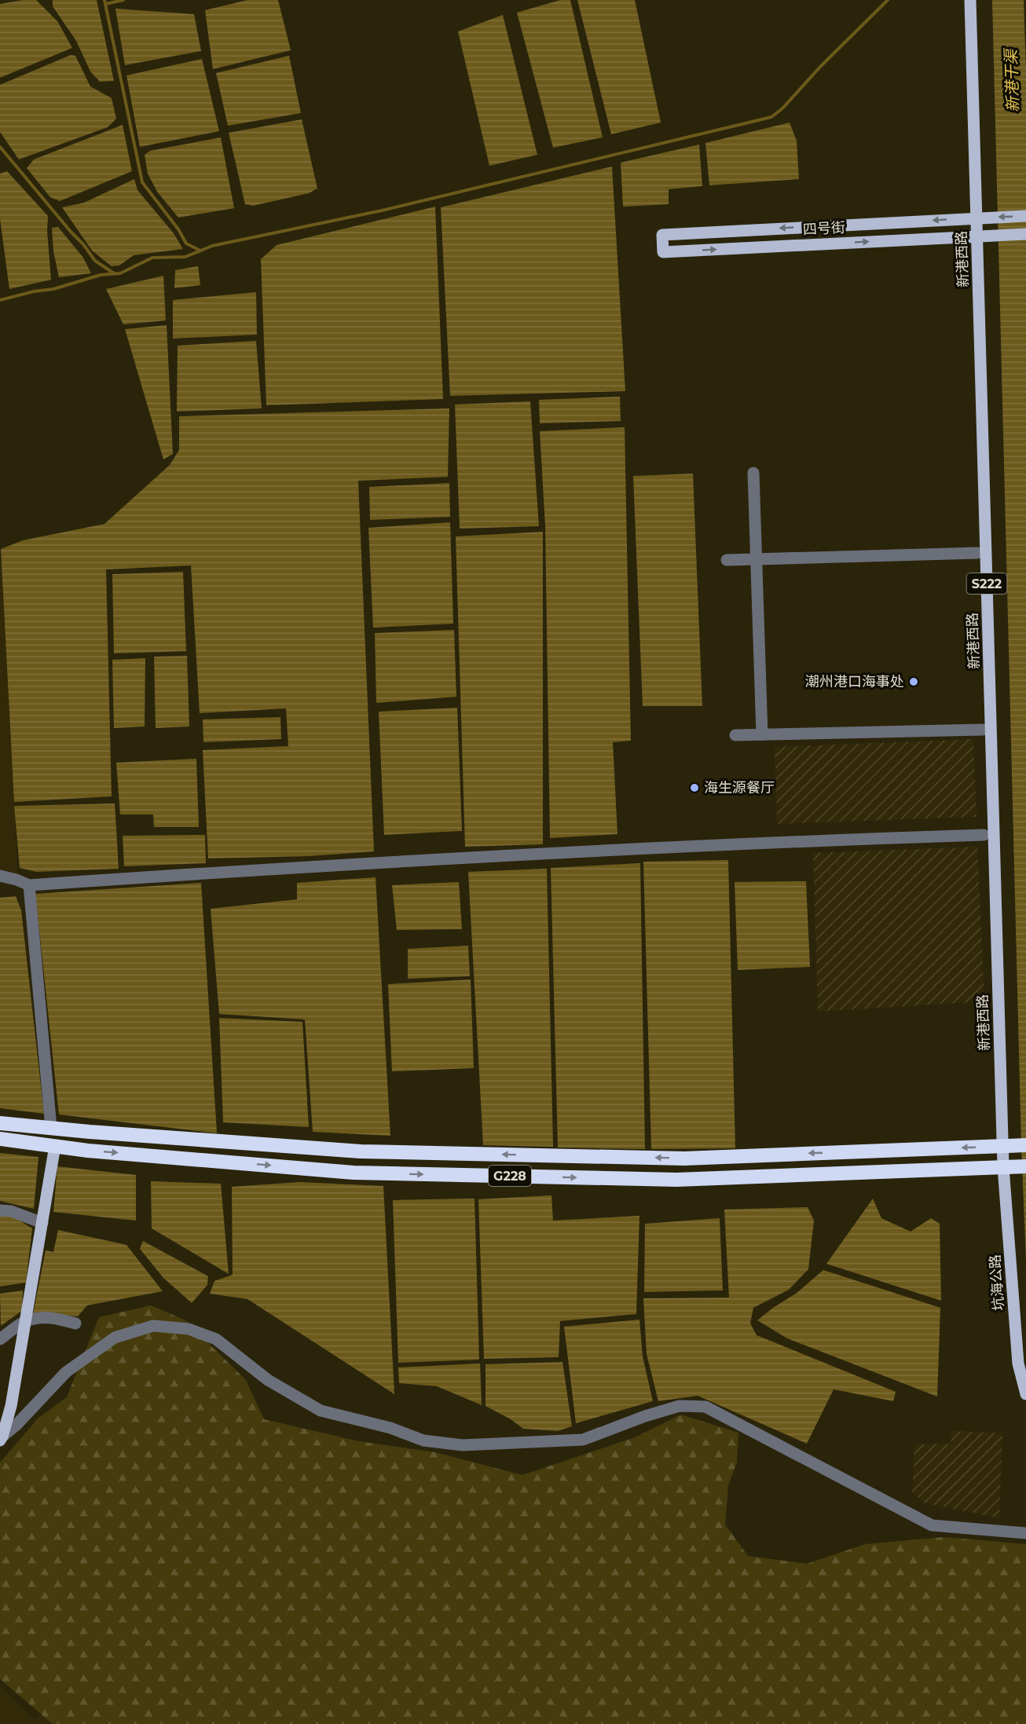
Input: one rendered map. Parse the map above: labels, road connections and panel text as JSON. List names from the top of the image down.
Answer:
{
  "streets": {
    "highway": ["G228"],
    "main road": [
      "四号街",
      "新港西路",
      "S222",
      "坑海公路"
    ]
  },
  "crossings": [
    ["新港西路", "G228"],
    ["新港西路", "坑海公路"],
    ["G228", "坑海公路"]
  ],
  "water": ["新港干渠"],
  "places": ["潮州港口海事处", "海生源餐厅"]
}
